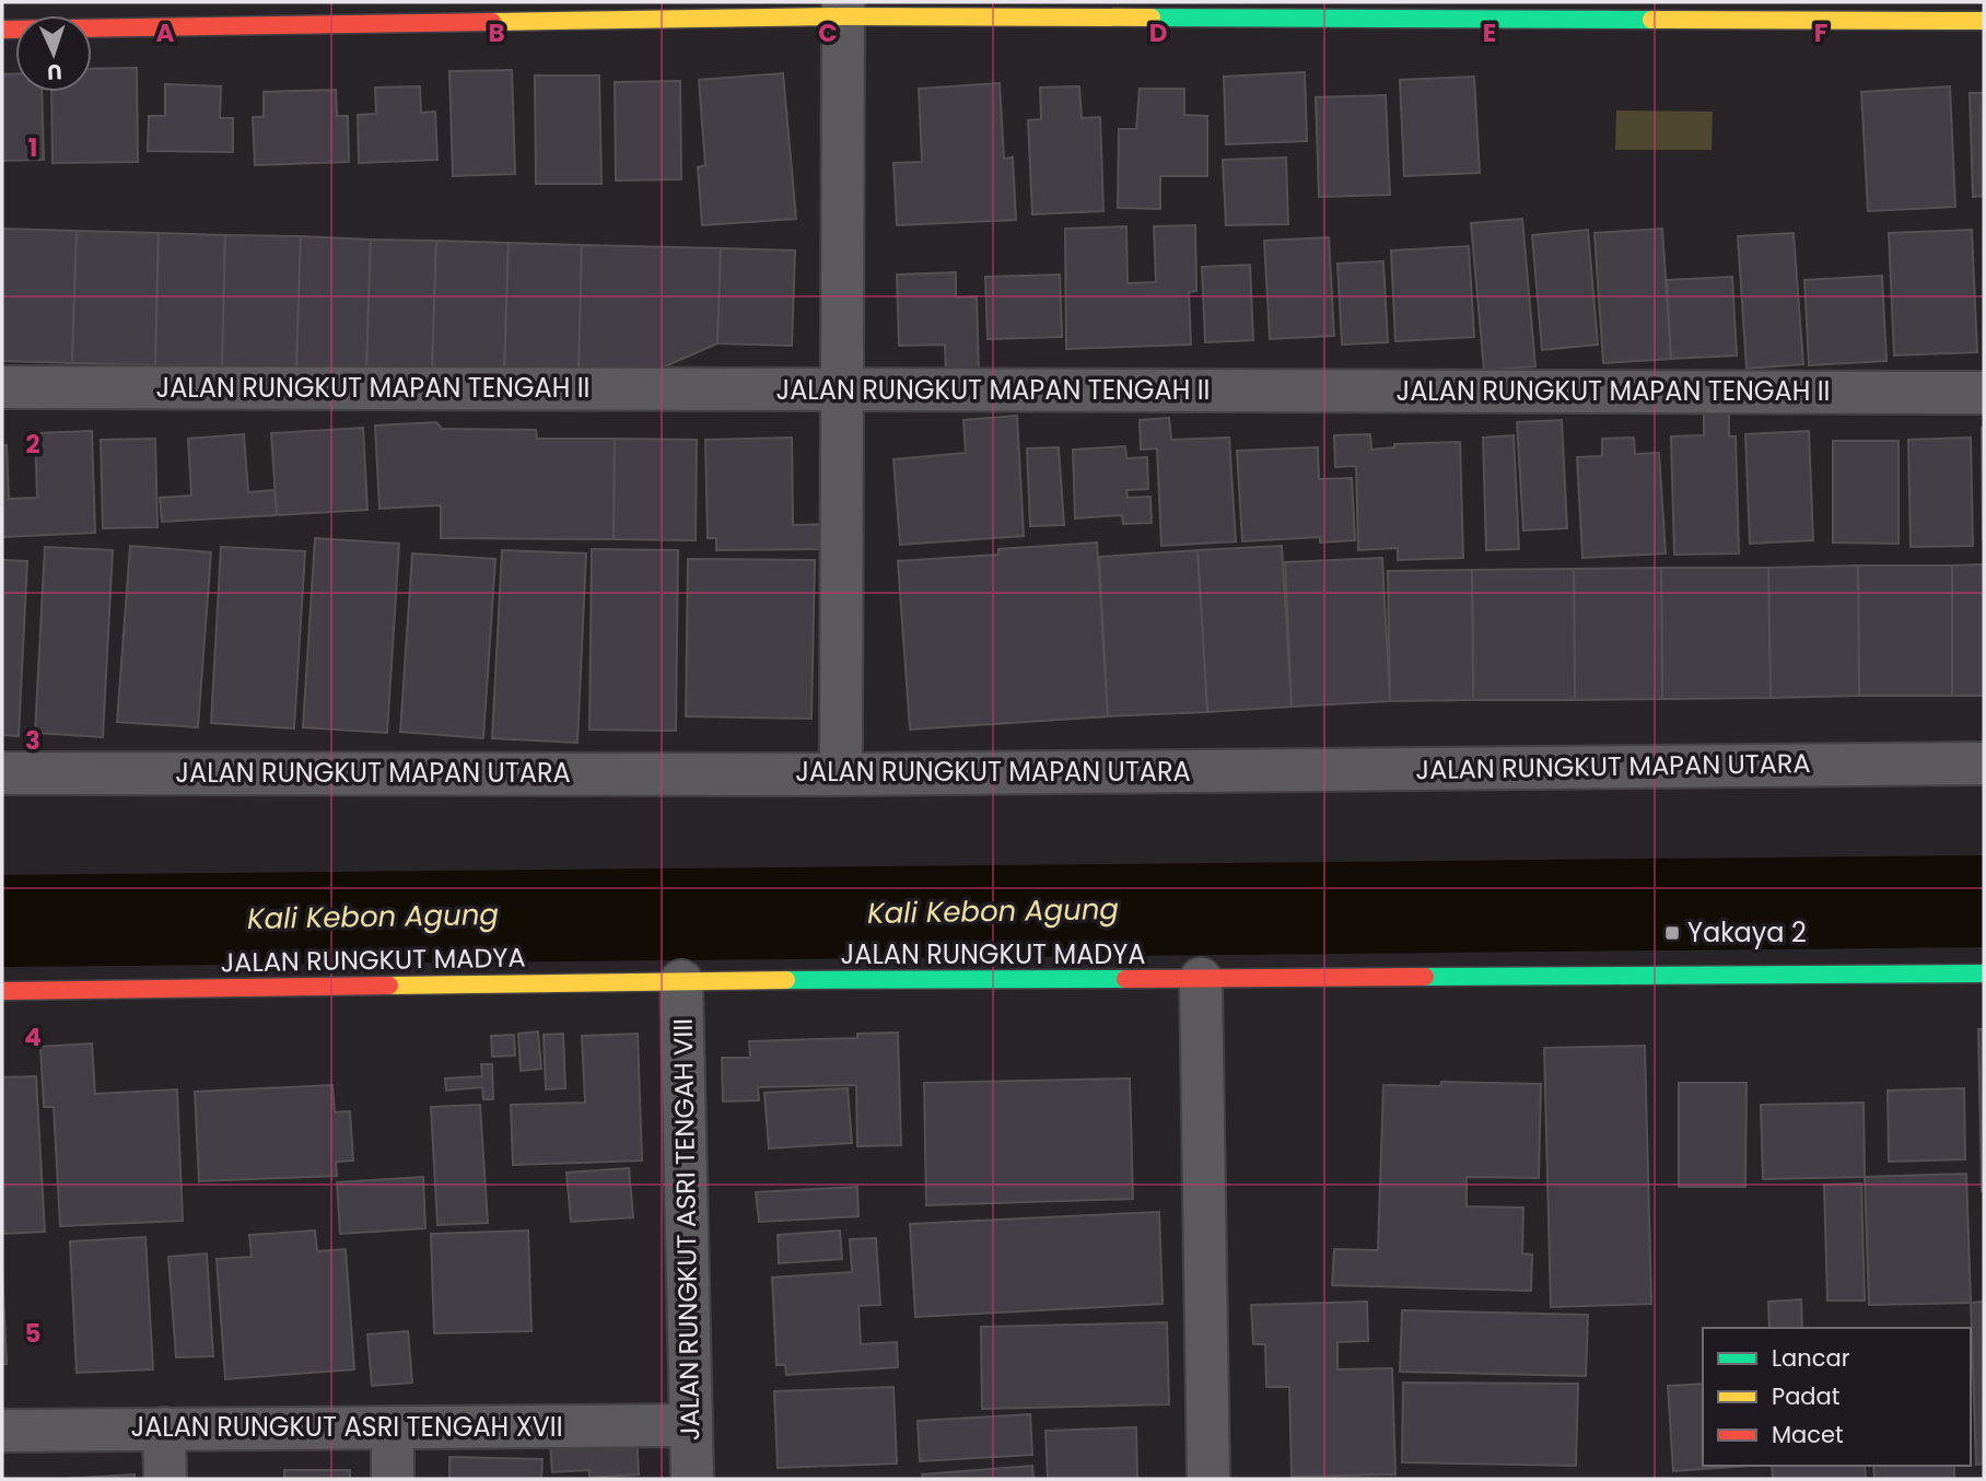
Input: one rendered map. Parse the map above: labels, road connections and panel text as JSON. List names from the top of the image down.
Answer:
{
  "streets": {
    "main road": ["JALAN RUNGKUT MADYA"],
    "street": [
      "JALAN RUNGKUT MAPAN TENGAH II",
      "JALAN RUNGKUT MAPAN UTARA",
      "JALAN RUNGKUT ASRI TENGAH VIII",
      "JALAN RUNGKUT ASRI TENGAH XVII"
    ]
  },
  "crossings": [
    ["JALAN RUNGKUT MADYA", "JALAN RUNGKUT ASRI TENGAH VIII"],
    ["JALAN RUNGKUT ASRI TENGAH VIII", "JALAN RUNGKUT ASRI TENGAH XVII"]
  ],
  "water": ["Kali Kebon Agung"],
  "places": {
    "transit": ["Yakaya 2"]
  },
  "legend": ["Lancar", "Padat", "Macet"],
  "north": "bottom",
  "grid": {
    "columns": [
      "A",
      "B",
      "C",
      "D",
      "E",
      "F"
    ],
    "rows": [
      "1",
      "2",
      "3",
      "4",
      "5"
    ]
  }
}
